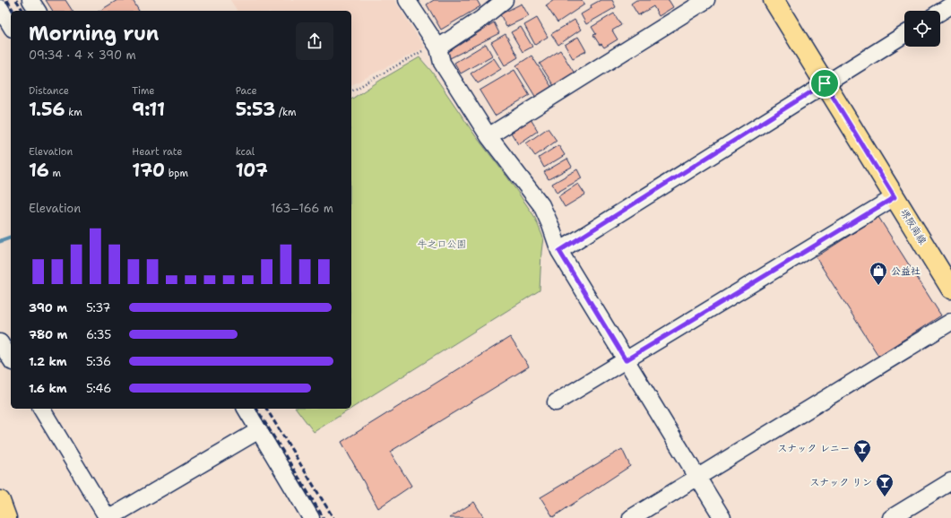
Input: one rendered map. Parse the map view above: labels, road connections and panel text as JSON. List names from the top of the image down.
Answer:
{
  "streets": {
    "main road": ["堺阪南線"]
  },
  "parks": ["牛之口公園"],
  "places": {
    "shop": ["公益社"],
    "bar": ["スナック レニー", "スナック リン"]
  },
  "page": {
    "heading": ["Morning run", "09:34 · 4 × 390 m"],
    "stats": [
      ["Distance", "1.56 km"],
      ["Time", "9:11"],
      ["Pace", "5:53 /km"],
      ["Elevation", "16 m"],
      ["Heart rate", "170 bpm"],
      ["kcal", "107"]
    ],
    "chart": ["Elevation", "163–166 m"],
    "list": [
      {
        "name": "390 m",
        "note": "5:37"
      },
      {
        "name": "780 m",
        "note": "6:35"
      },
      {
        "name": "1.2 km",
        "note": "5:36"
      },
      {
        "name": "1.6 km",
        "note": "5:46"
      }
    ]
  }
}
